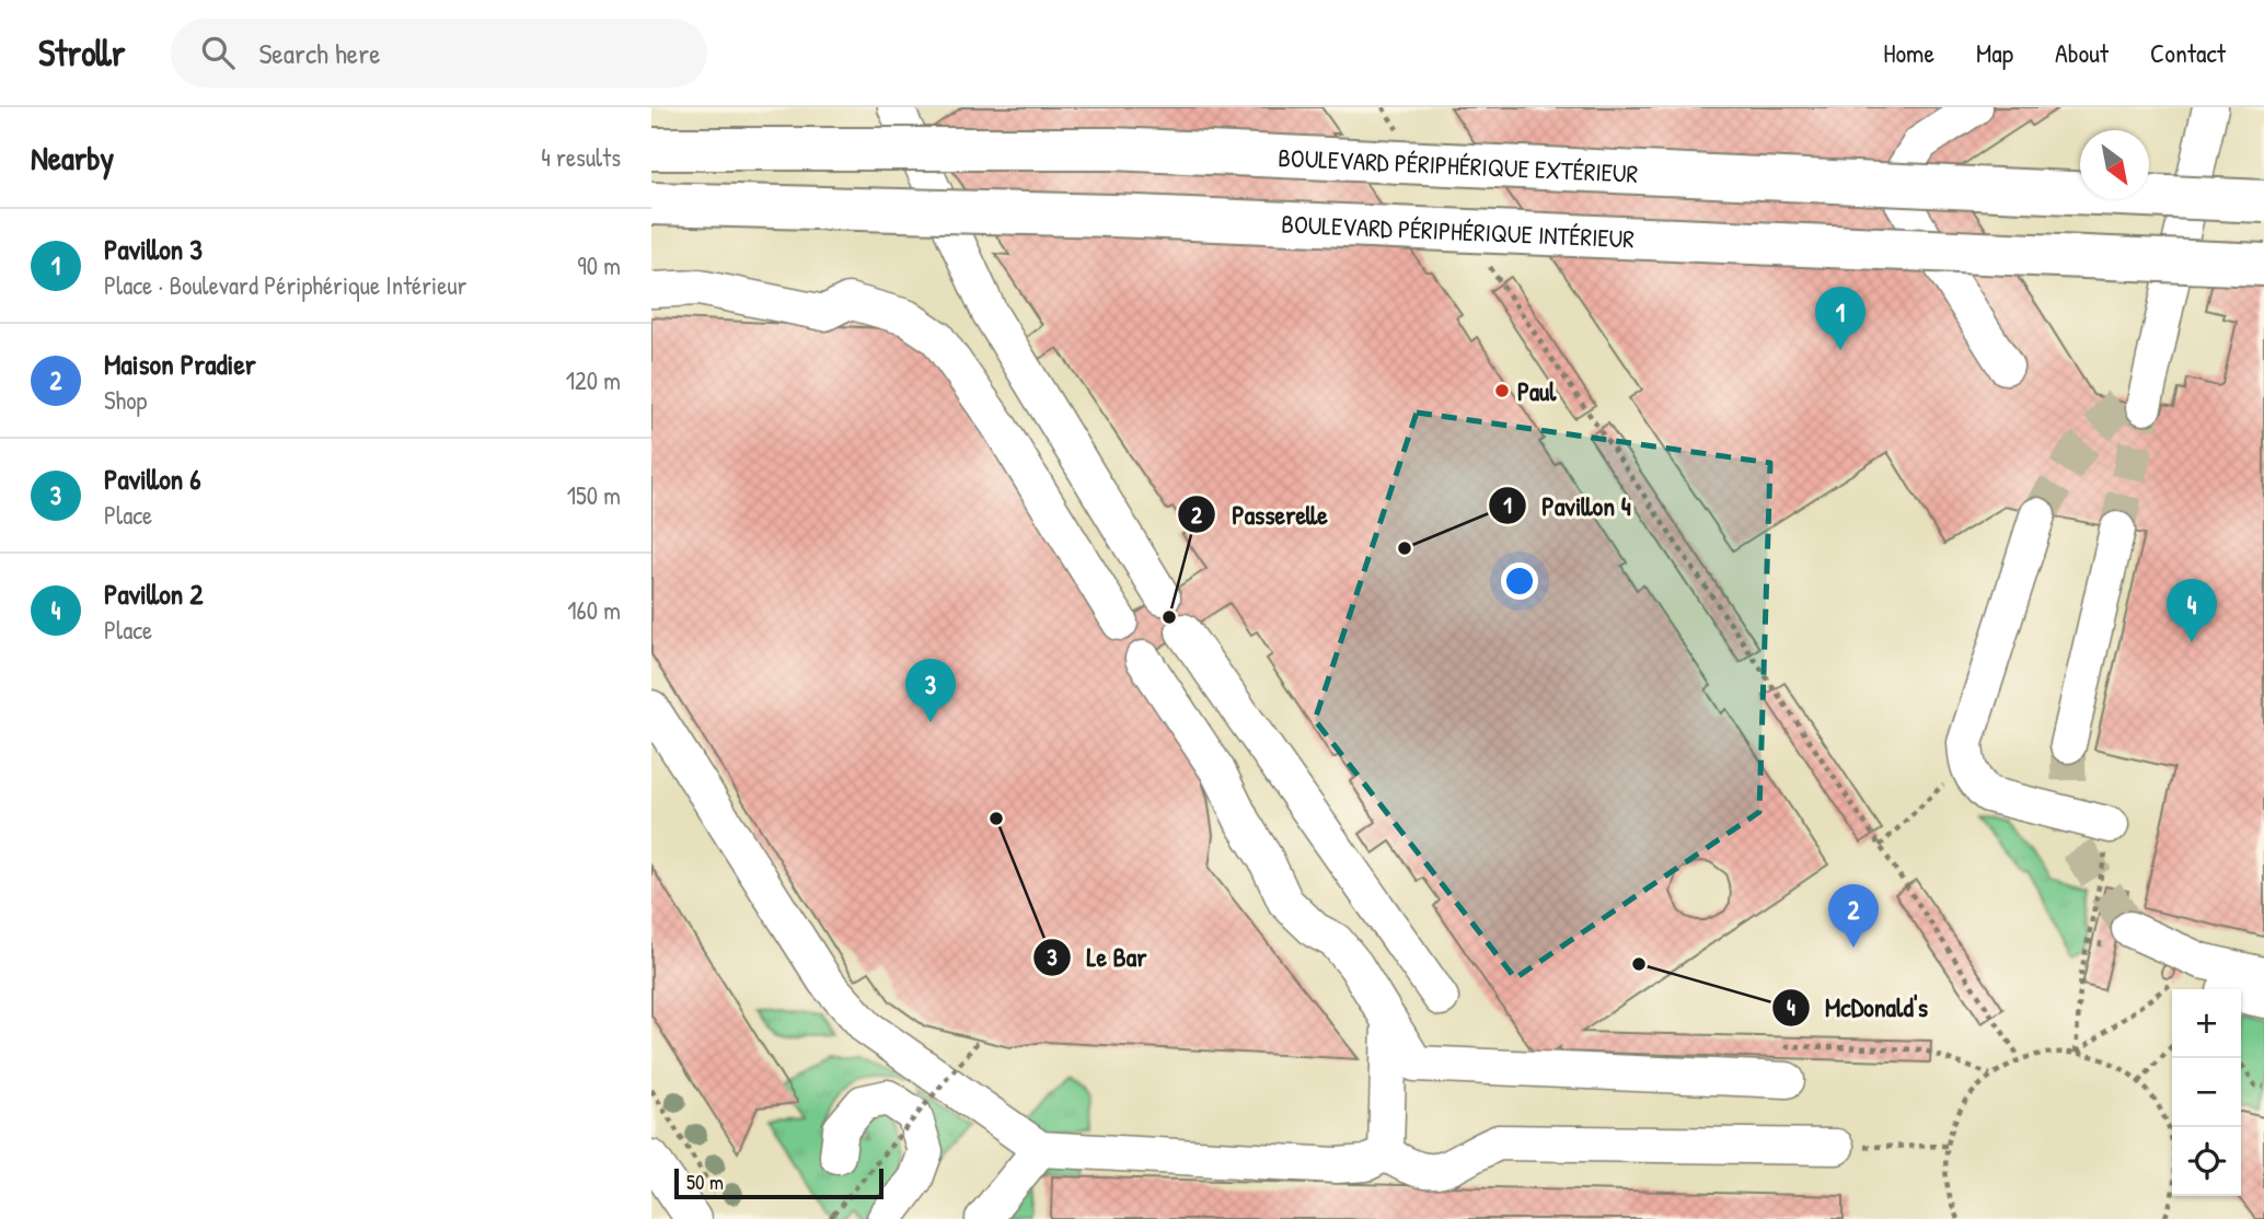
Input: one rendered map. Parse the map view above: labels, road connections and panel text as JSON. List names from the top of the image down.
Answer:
{
  "streets": {
    "highway": ["BOULEVARD PÉRIPHÉRIQUE EXTÉRIEUR", "BOULEVARD PÉRIPHÉRIQUE INTÉRIEUR"]
  },
  "places": [
    "Paul",
    "Pavillon 4",
    "Passerelle",
    "Le Bar",
    "McDonald's"
  ],
  "scale_bar": "50 m",
  "north": "bottom right",
  "page": {
    "header": "Strollr",
    "search": "Search here",
    "nav": [
      "Home",
      "Map",
      "About",
      "Contact"
    ],
    "heading": ["Nearby", "4 results"],
    "list": [
      {
        "mark": "1",
        "name": "Pavillon 3",
        "note": "Place · Boulevard Périphérique Intérieur",
        "value": "90 m"
      },
      {
        "mark": "2",
        "name": "Maison Pradier",
        "note": "Shop",
        "value": "120 m"
      },
      {
        "mark": "3",
        "name": "Pavillon 6",
        "note": "Place",
        "value": "150 m"
      },
      {
        "mark": "4",
        "name": "Pavillon 2",
        "note": "Place",
        "value": "160 m"
      }
    ],
    "pins": [
      "1",
      "4",
      "3",
      "2"
    ],
    "map_buttons": ["+", "−"],
    "scale": "50 m"
  }
}
